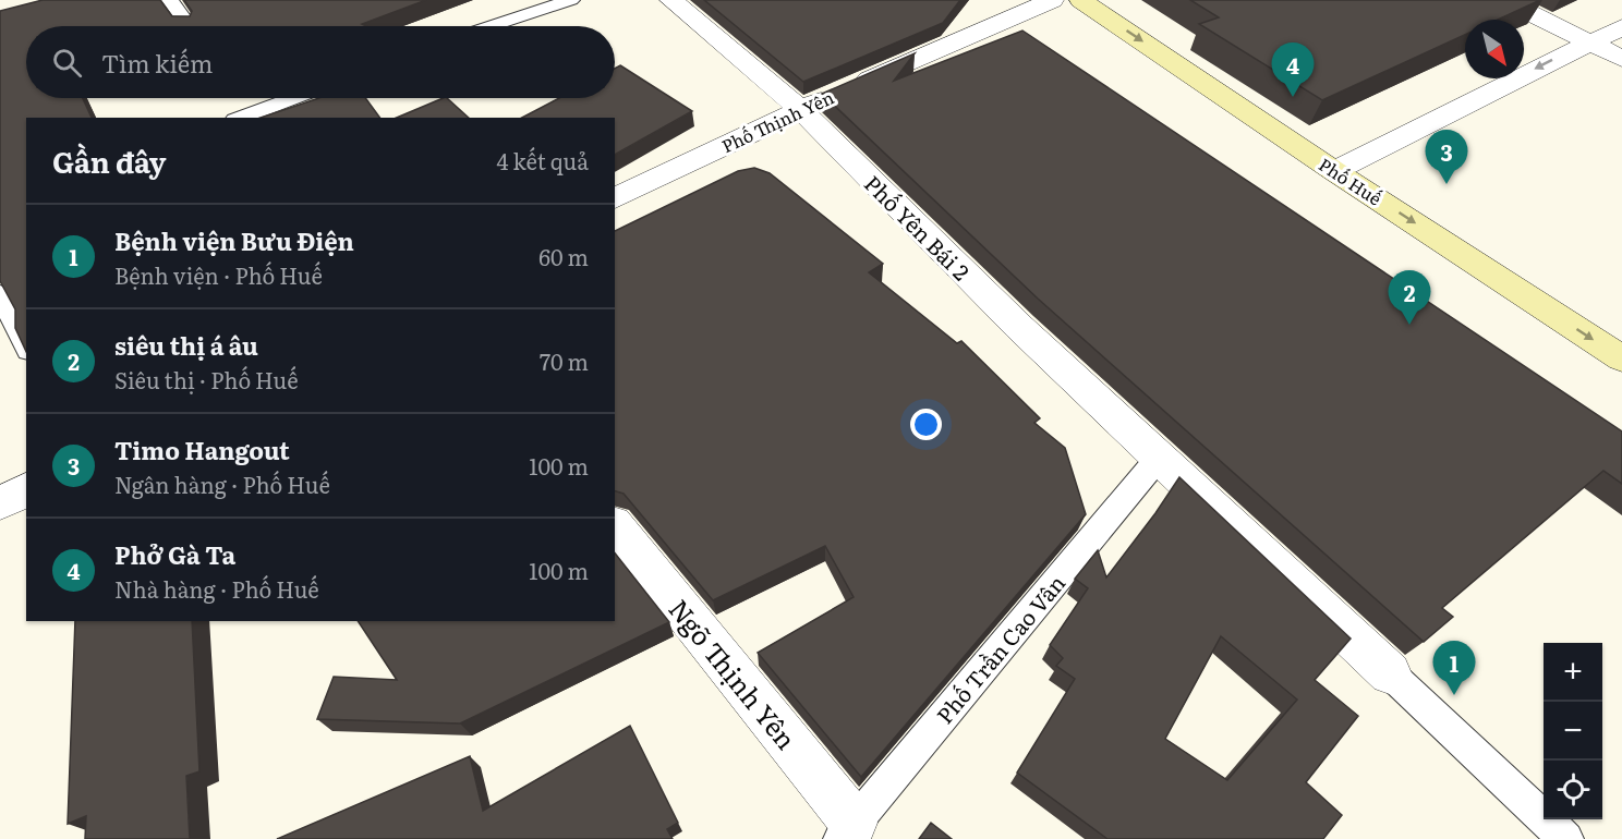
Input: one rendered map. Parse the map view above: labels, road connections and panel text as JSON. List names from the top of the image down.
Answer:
{
  "streets": {
    "main road": ["Phố Huế"],
    "street": ["Phố Thịnh Yên", "Phố Yên Bái 2", "Ngõ Thịnh Yên"],
    "lane": ["Phố Trần Cao Vân"]
  },
  "crossings": [
    ["Phố Thịnh Yên", "Phố Yên Bái 2"],
    ["Phố Yên Bái 2", "Phố Trần Cao Vân"],
    ["Phố Trần Cao Vân", "Ngõ Thịnh Yên"]
  ],
  "one_way": ["Phố Huế"],
  "north": "bottom right",
  "page": {
    "search": "Tìm kiếm",
    "pins": [
      "4",
      "3",
      "2",
      "1"
    ],
    "heading": ["Gần đây", "4 kết quả"],
    "list": [
      {
        "mark": "1",
        "name": "Bệnh viện Bưu Điện",
        "note": "Bệnh viện · Phố Huế",
        "value": "60 m"
      },
      {
        "mark": "2",
        "name": "siêu thị á âu",
        "note": "Siêu thị · Phố Huế",
        "value": "70 m"
      },
      {
        "mark": "3",
        "name": "Timo Hangout",
        "note": "Ngân hàng · Phố Huế",
        "value": "100 m"
      },
      {
        "mark": "4",
        "name": "Phở Gà Ta",
        "note": "Nhà hàng · Phố Huế",
        "value": "100 m"
      }
    ],
    "map_buttons": ["+", "−"]
  }
}
